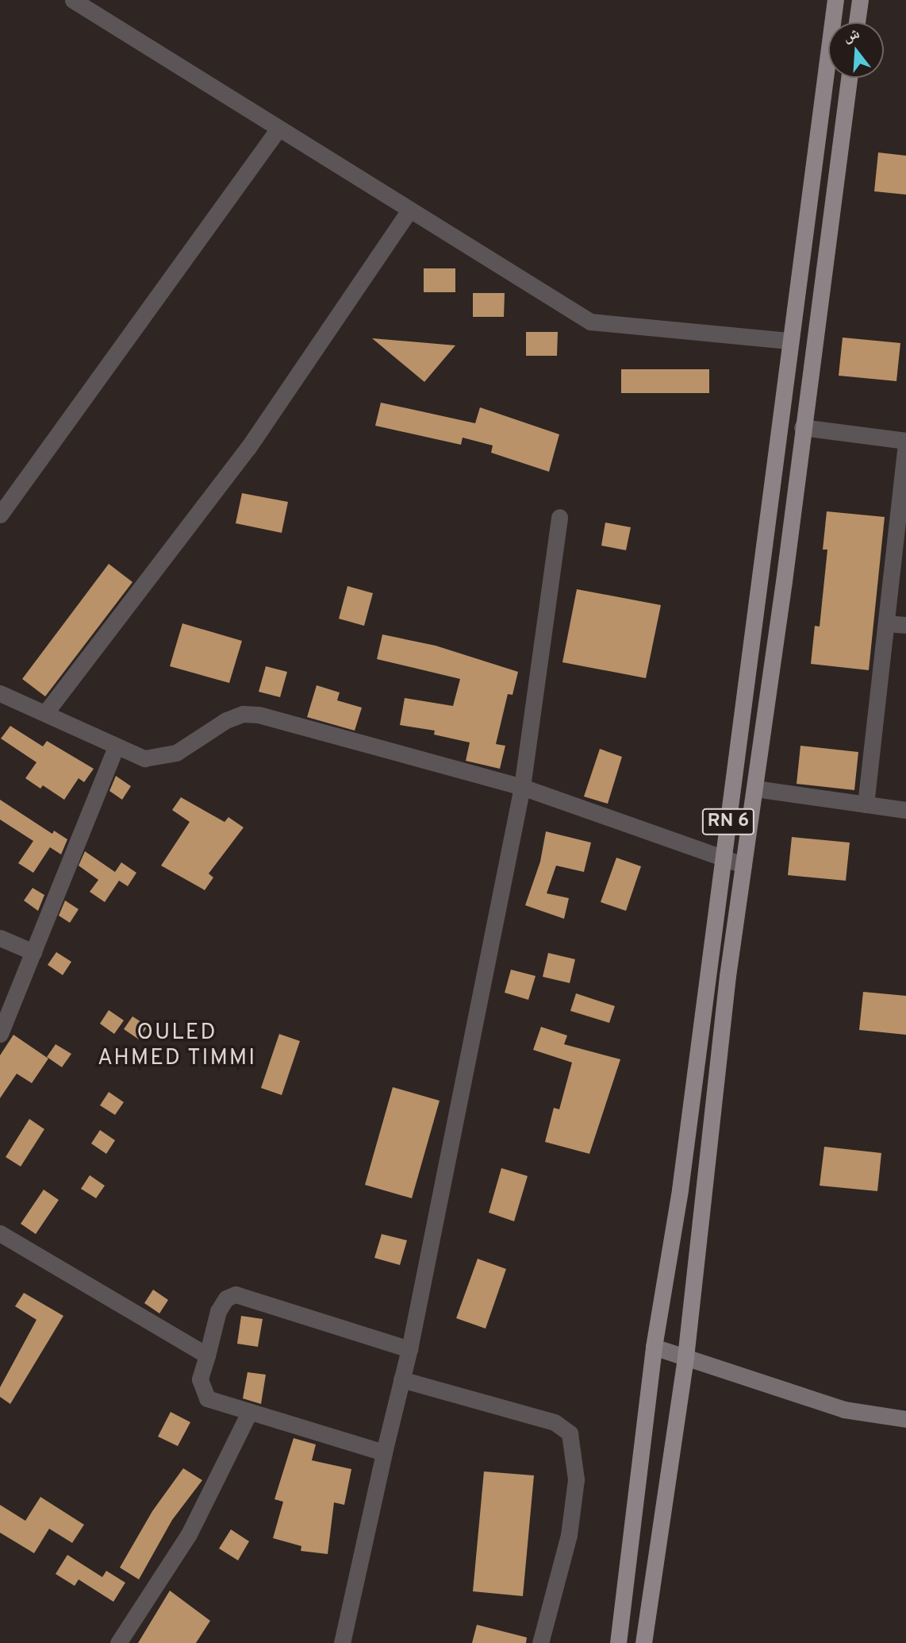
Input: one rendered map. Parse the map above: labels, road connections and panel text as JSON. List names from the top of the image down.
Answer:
{
  "streets": {
    "main road": ["RN 6"]
  },
  "districts": ["OULED AHMED TIMMI"],
  "north": "top"
}
